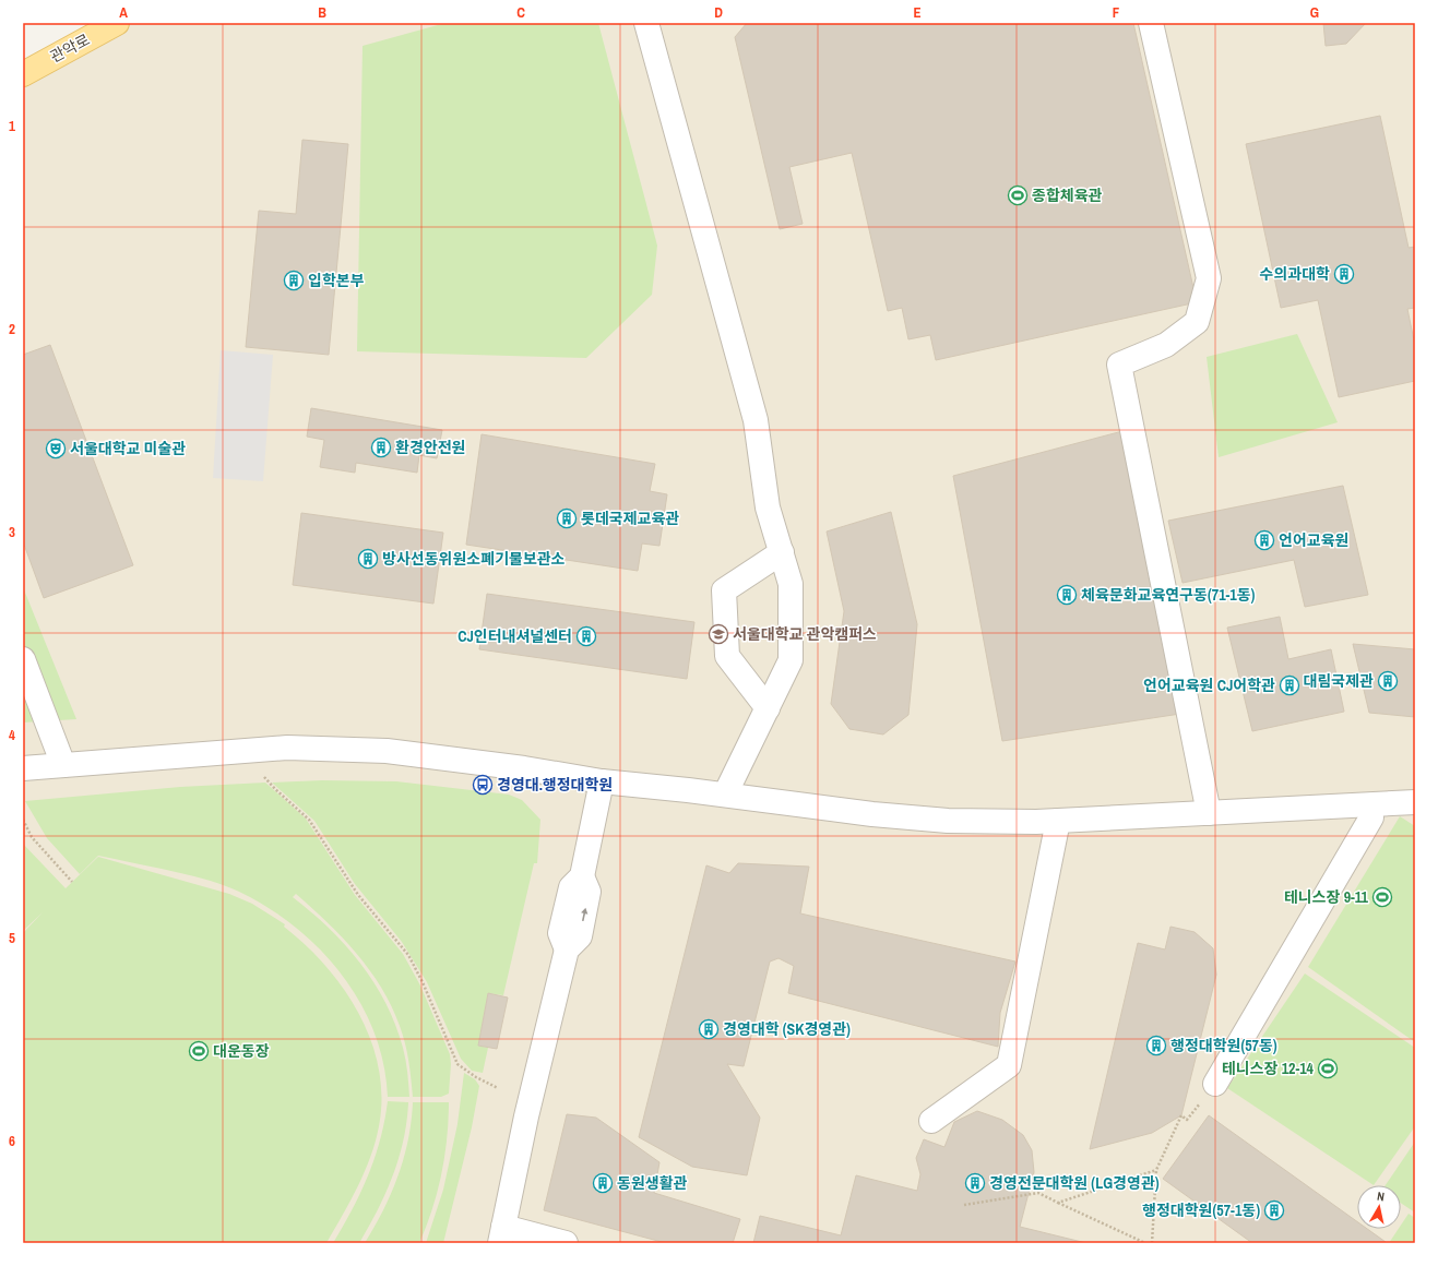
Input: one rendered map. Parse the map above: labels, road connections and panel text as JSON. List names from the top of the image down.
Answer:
{
  "streets": {
    "main road": ["관악로"]
  },
  "places": {
    "sports": [
      "종합체육관",
      "테니스장 9-11",
      "대운동장",
      "테니스장 12-14"
    ],
    "building": [
      "수의과대학",
      "입학본부",
      "환경안전원",
      "롯데국제교육관",
      "언어교육원",
      "방사선동위원소폐기물보관소",
      "체육문화교육연구동(71-1동)",
      "CJ인터내셔널센터",
      "대림국제관",
      "언어교육원 CJ어학관",
      "경영대학 (SK경영관)",
      "행정대학원(57동)",
      "동원생활관",
      "경영전문대학원 (LG경영관)",
      "행정대학원(57-1동)"
    ],
    "theatre": ["서울대학교 미술관"],
    "school or university": ["서울대학교 관악캠퍼스"],
    "bus stop": ["경영대.행정대학원"]
  },
  "north": "top",
  "grid": {
    "columns": [
      "A",
      "B",
      "C",
      "D",
      "E",
      "F",
      "G"
    ],
    "rows": [
      "1",
      "2",
      "3",
      "4",
      "5",
      "6"
    ]
  }
}
